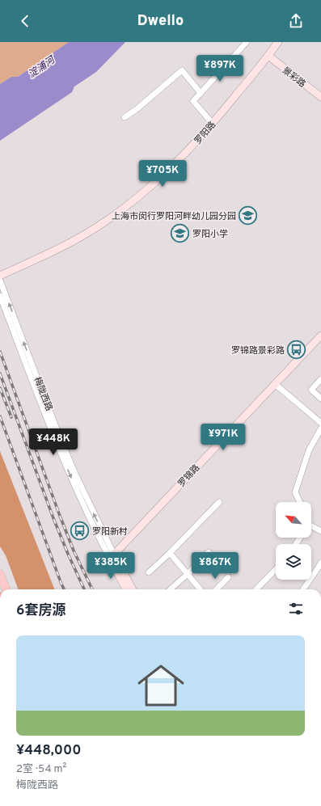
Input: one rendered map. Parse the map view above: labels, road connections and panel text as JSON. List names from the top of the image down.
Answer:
{
  "streets": {
    "street": [
      "景彩路",
      "罗阳路",
      "梅陇西路",
      "罗锦路"
    ]
  },
  "crossings": [
    ["景彩路", "罗阳路"],
    ["梅陇西路", "罗锦路"]
  ],
  "water": ["淀浦河"],
  "places": {
    "school or university": ["上海市闵行罗阳河畔幼儿园分园", "罗阳小学"],
    "bus stop": ["罗锦路景彩路", "罗阳新村"]
  },
  "north": "top left",
  "page": {
    "header": "Dwello",
    "price": [
      "¥897K",
      "¥705K",
      "¥971K",
      "¥448K",
      "¥385K",
      "¥867K"
    ],
    "heading": "6套房源",
    "list": [
      {
        "name": "¥448,000",
        "note": "2室 · 54 m² · 梅陇西路"
      }
    ]
  }
}
